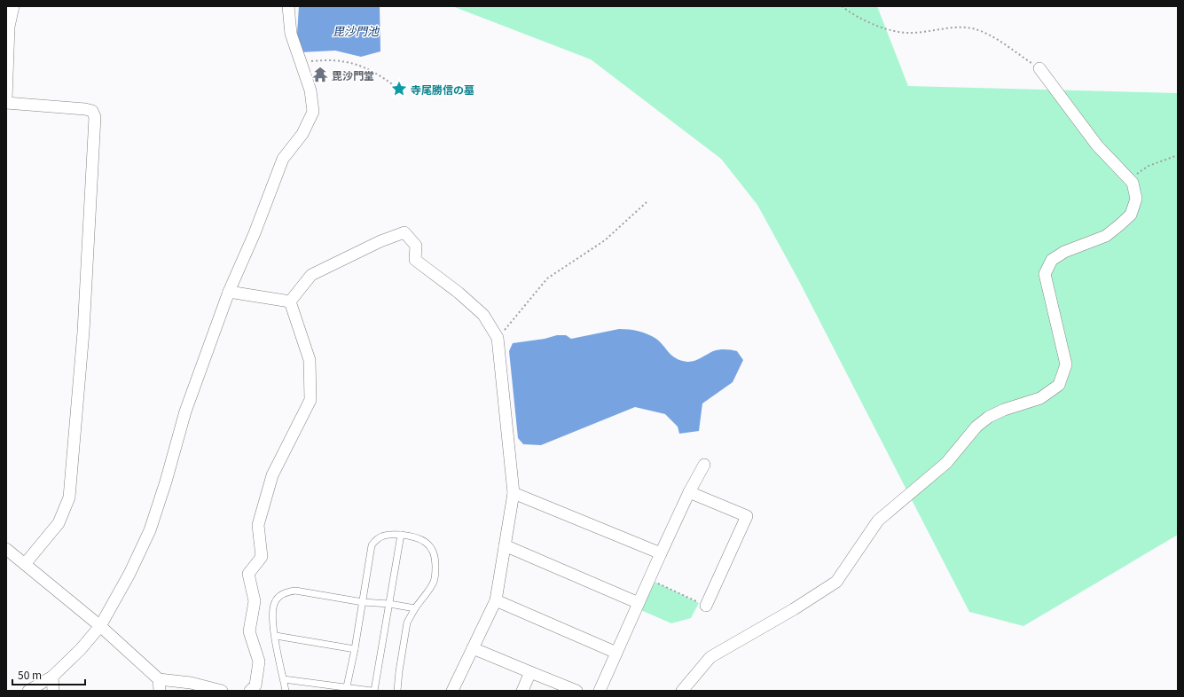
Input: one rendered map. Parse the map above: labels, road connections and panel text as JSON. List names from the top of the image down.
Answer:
{
  "water": ["毘沙門池"],
  "places": {
    "temple": ["毘沙門堂"],
    "place": ["寺尾勝信の墓"]
  },
  "scale_bar": "50 m"
}
